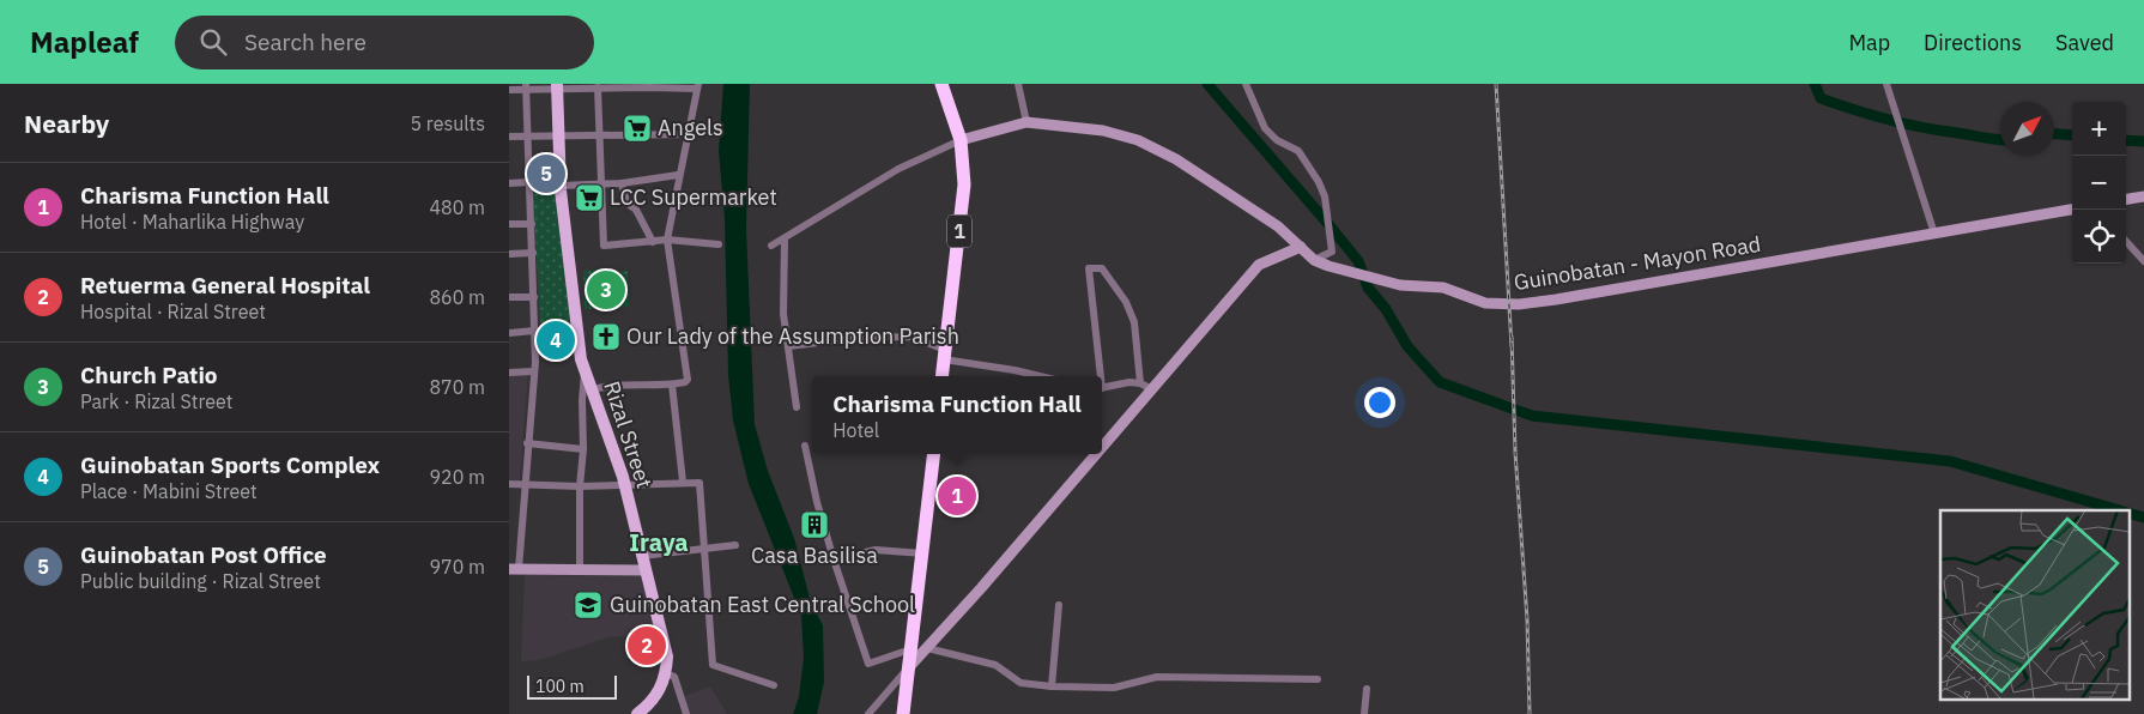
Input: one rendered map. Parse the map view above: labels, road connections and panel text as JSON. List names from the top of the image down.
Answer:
{
  "streets": {
    "highway": ["1"],
    "main road": ["Guinobatan - Mayon Road", "Rizal Street"]
  },
  "crossings": [
    ["1", "Guinobatan - Mayon Road"]
  ],
  "districts": ["Iraya"],
  "places": {
    "supermarket": ["Angels", "LCC Supermarket"],
    "church": ["Our Lady of the Assumption Parish"],
    "building": ["Casa Basilisa"],
    "school or university": ["Guinobatan East Central School"]
  },
  "scale_bar": "100 m",
  "north": "top right",
  "page": {
    "header": "Mapleaf",
    "search": "Search here",
    "nav": ["Map", "Directions", "Saved"],
    "heading": ["Nearby", "5 results"],
    "map_buttons": ["+", "−"],
    "pins": [
      "5",
      "3",
      "4",
      "1",
      "2"
    ],
    "list": [
      {
        "mark": "1",
        "name": "Charisma Function Hall",
        "note": "Hotel · Maharlika Highway",
        "value": "480 m"
      },
      {
        "mark": "2",
        "name": "Retuerma General Hospital",
        "note": "Hospital · Rizal Street",
        "value": "860 m"
      },
      {
        "mark": "3",
        "name": "Church Patio",
        "note": "Park · Rizal Street",
        "value": "870 m"
      },
      {
        "mark": "4",
        "name": "Guinobatan Sports Complex",
        "note": "Place · Mabini Street",
        "value": "920 m"
      },
      {
        "mark": "5",
        "name": "Guinobatan Post Office",
        "note": "Public building · Rizal Street",
        "value": "970 m"
      }
    ],
    "popup": ["Charisma Function Hall", "Hotel"],
    "scale": "100 m"
  }
}
